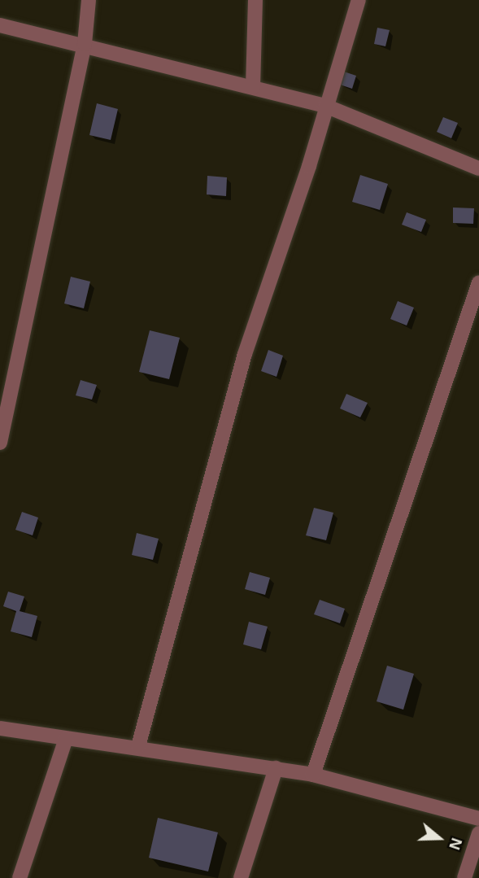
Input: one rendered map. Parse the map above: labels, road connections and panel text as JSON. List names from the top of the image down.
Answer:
{
  "north": "right"
}
